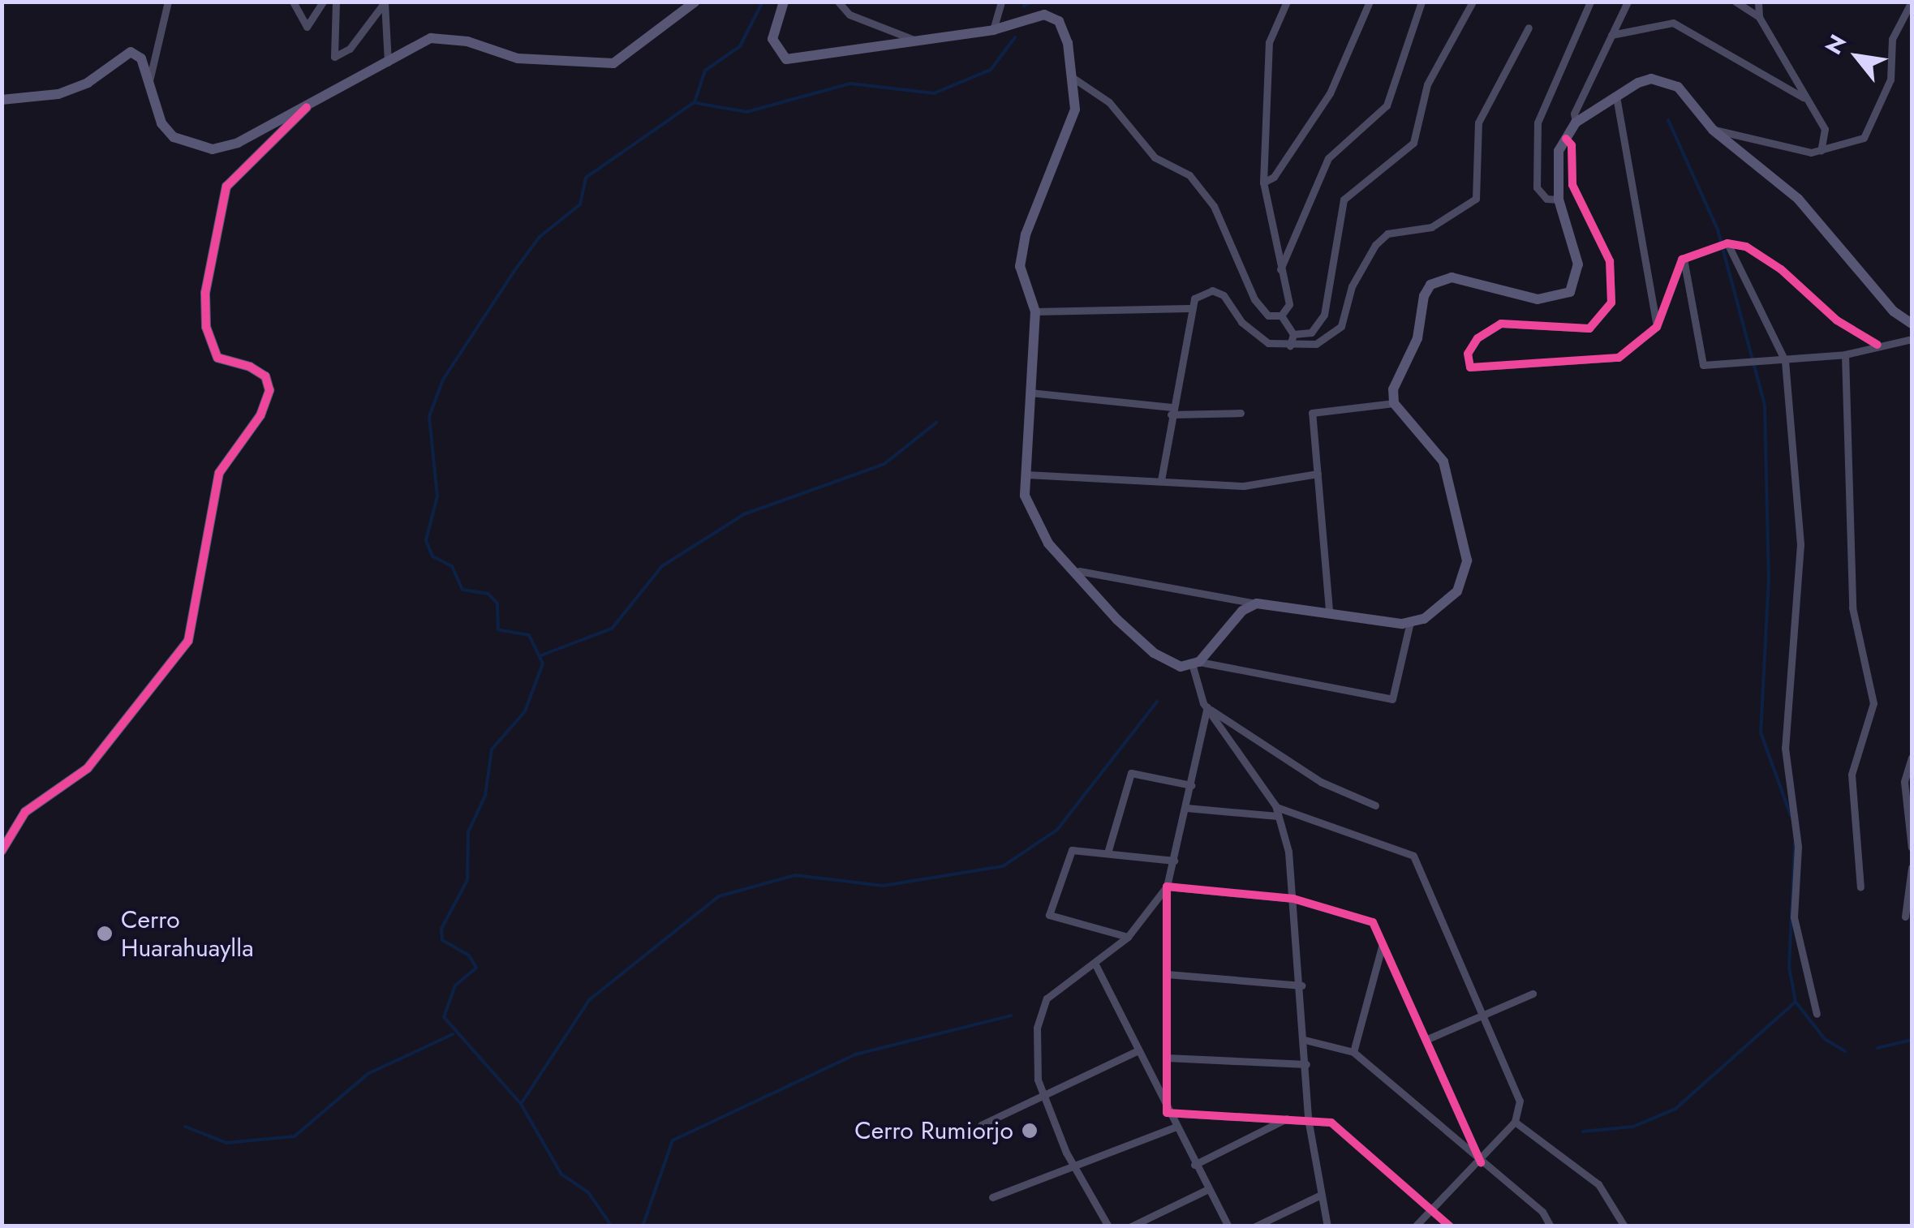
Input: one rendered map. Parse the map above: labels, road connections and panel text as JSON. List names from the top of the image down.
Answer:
{
  "places": ["Cerro Huarahuaylla", "Cerro Rumiorjo"],
  "north": "top left"
}
